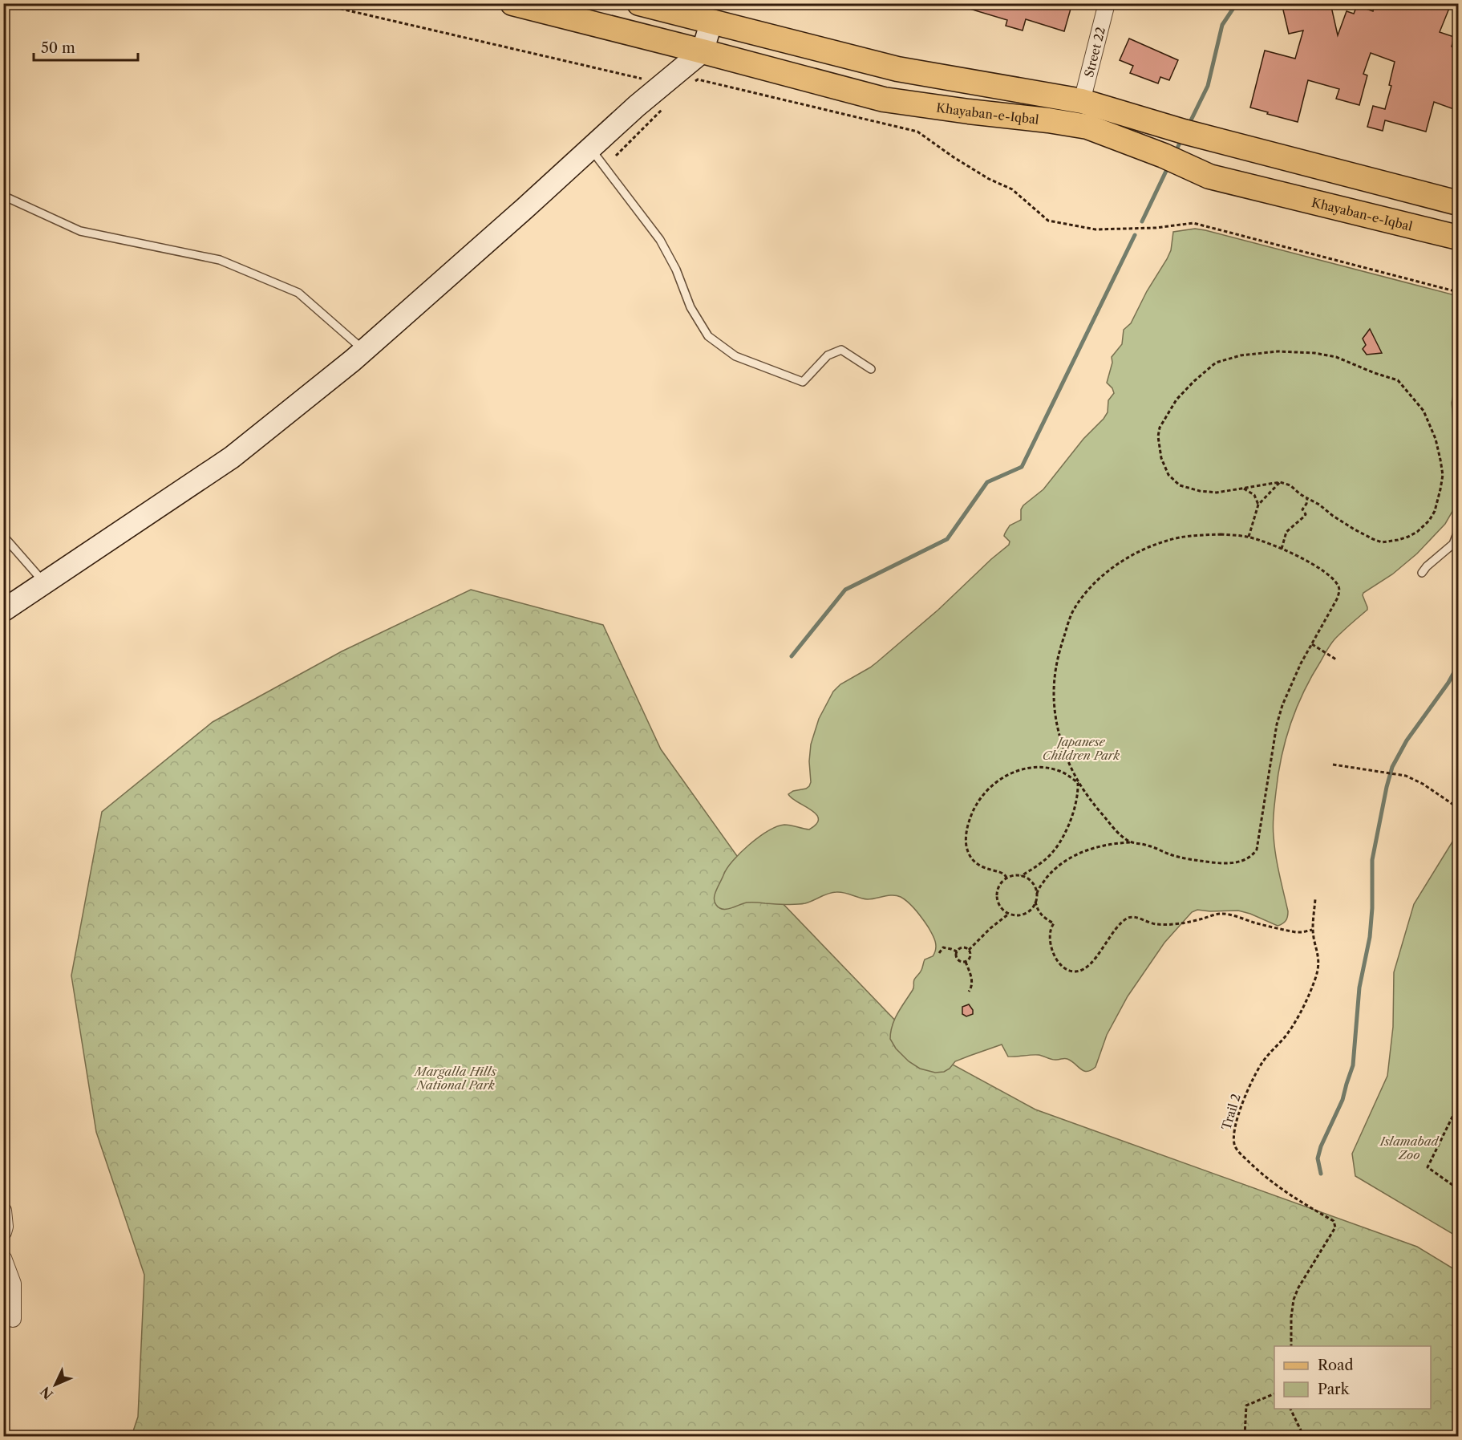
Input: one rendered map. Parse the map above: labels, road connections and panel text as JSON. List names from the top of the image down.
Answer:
{
  "streets": {
    "main road": ["Khayaban-e-Iqbal"],
    "street": ["Street 22"],
    "path": ["Trail 2"]
  },
  "parks": ["Japanese Children Park", "Margalla Hills National Park", "Islamabad Zoo"],
  "legend": ["Road", "Park"],
  "scale_bar": "50 m",
  "north": "bottom left"
}
